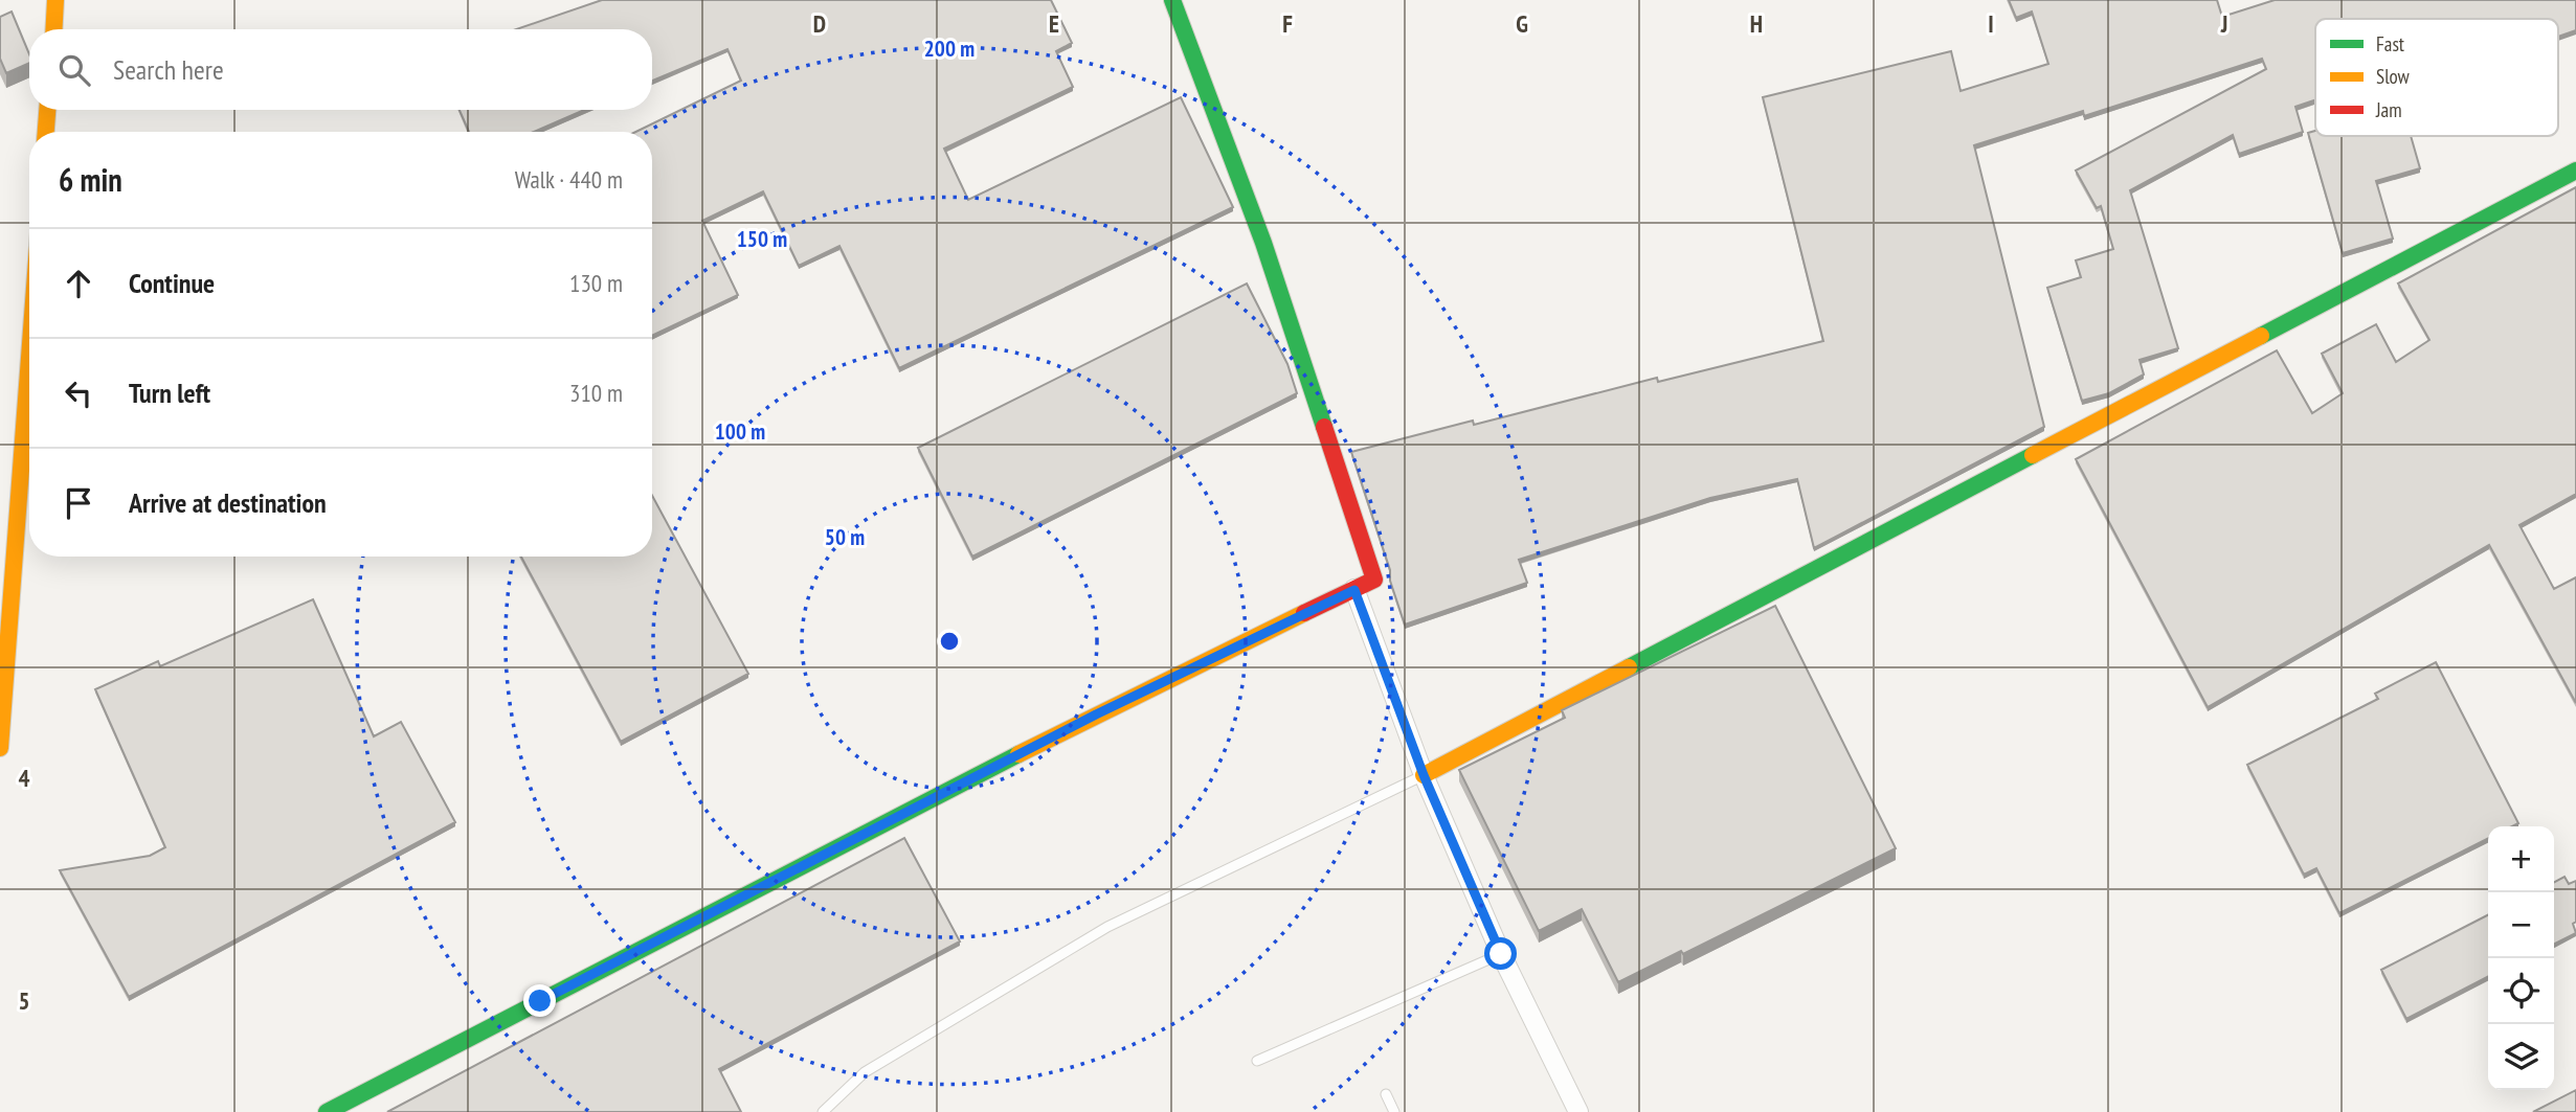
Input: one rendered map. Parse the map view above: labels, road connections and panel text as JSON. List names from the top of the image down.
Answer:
{
  "legend": ["Fast", "Slow", "Jam"],
  "page": {
    "search": "Search here",
    "heading": ["6 min", "Walk · 440 m"],
    "list": [
      ["Continue", "130 m"],
      ["Turn left", "310 m"],
      "Arrive at destination"
    ],
    "map_buttons": ["+", "−"]
  },
  "grid": {
    "columns": [
      "D",
      "E",
      "F",
      "G",
      "H",
      "I",
      "J"
    ],
    "rows": ["4", "5"]
  },
  "rings": [
    "200 m",
    "150 m",
    "100 m",
    "50 m"
  ]
}
